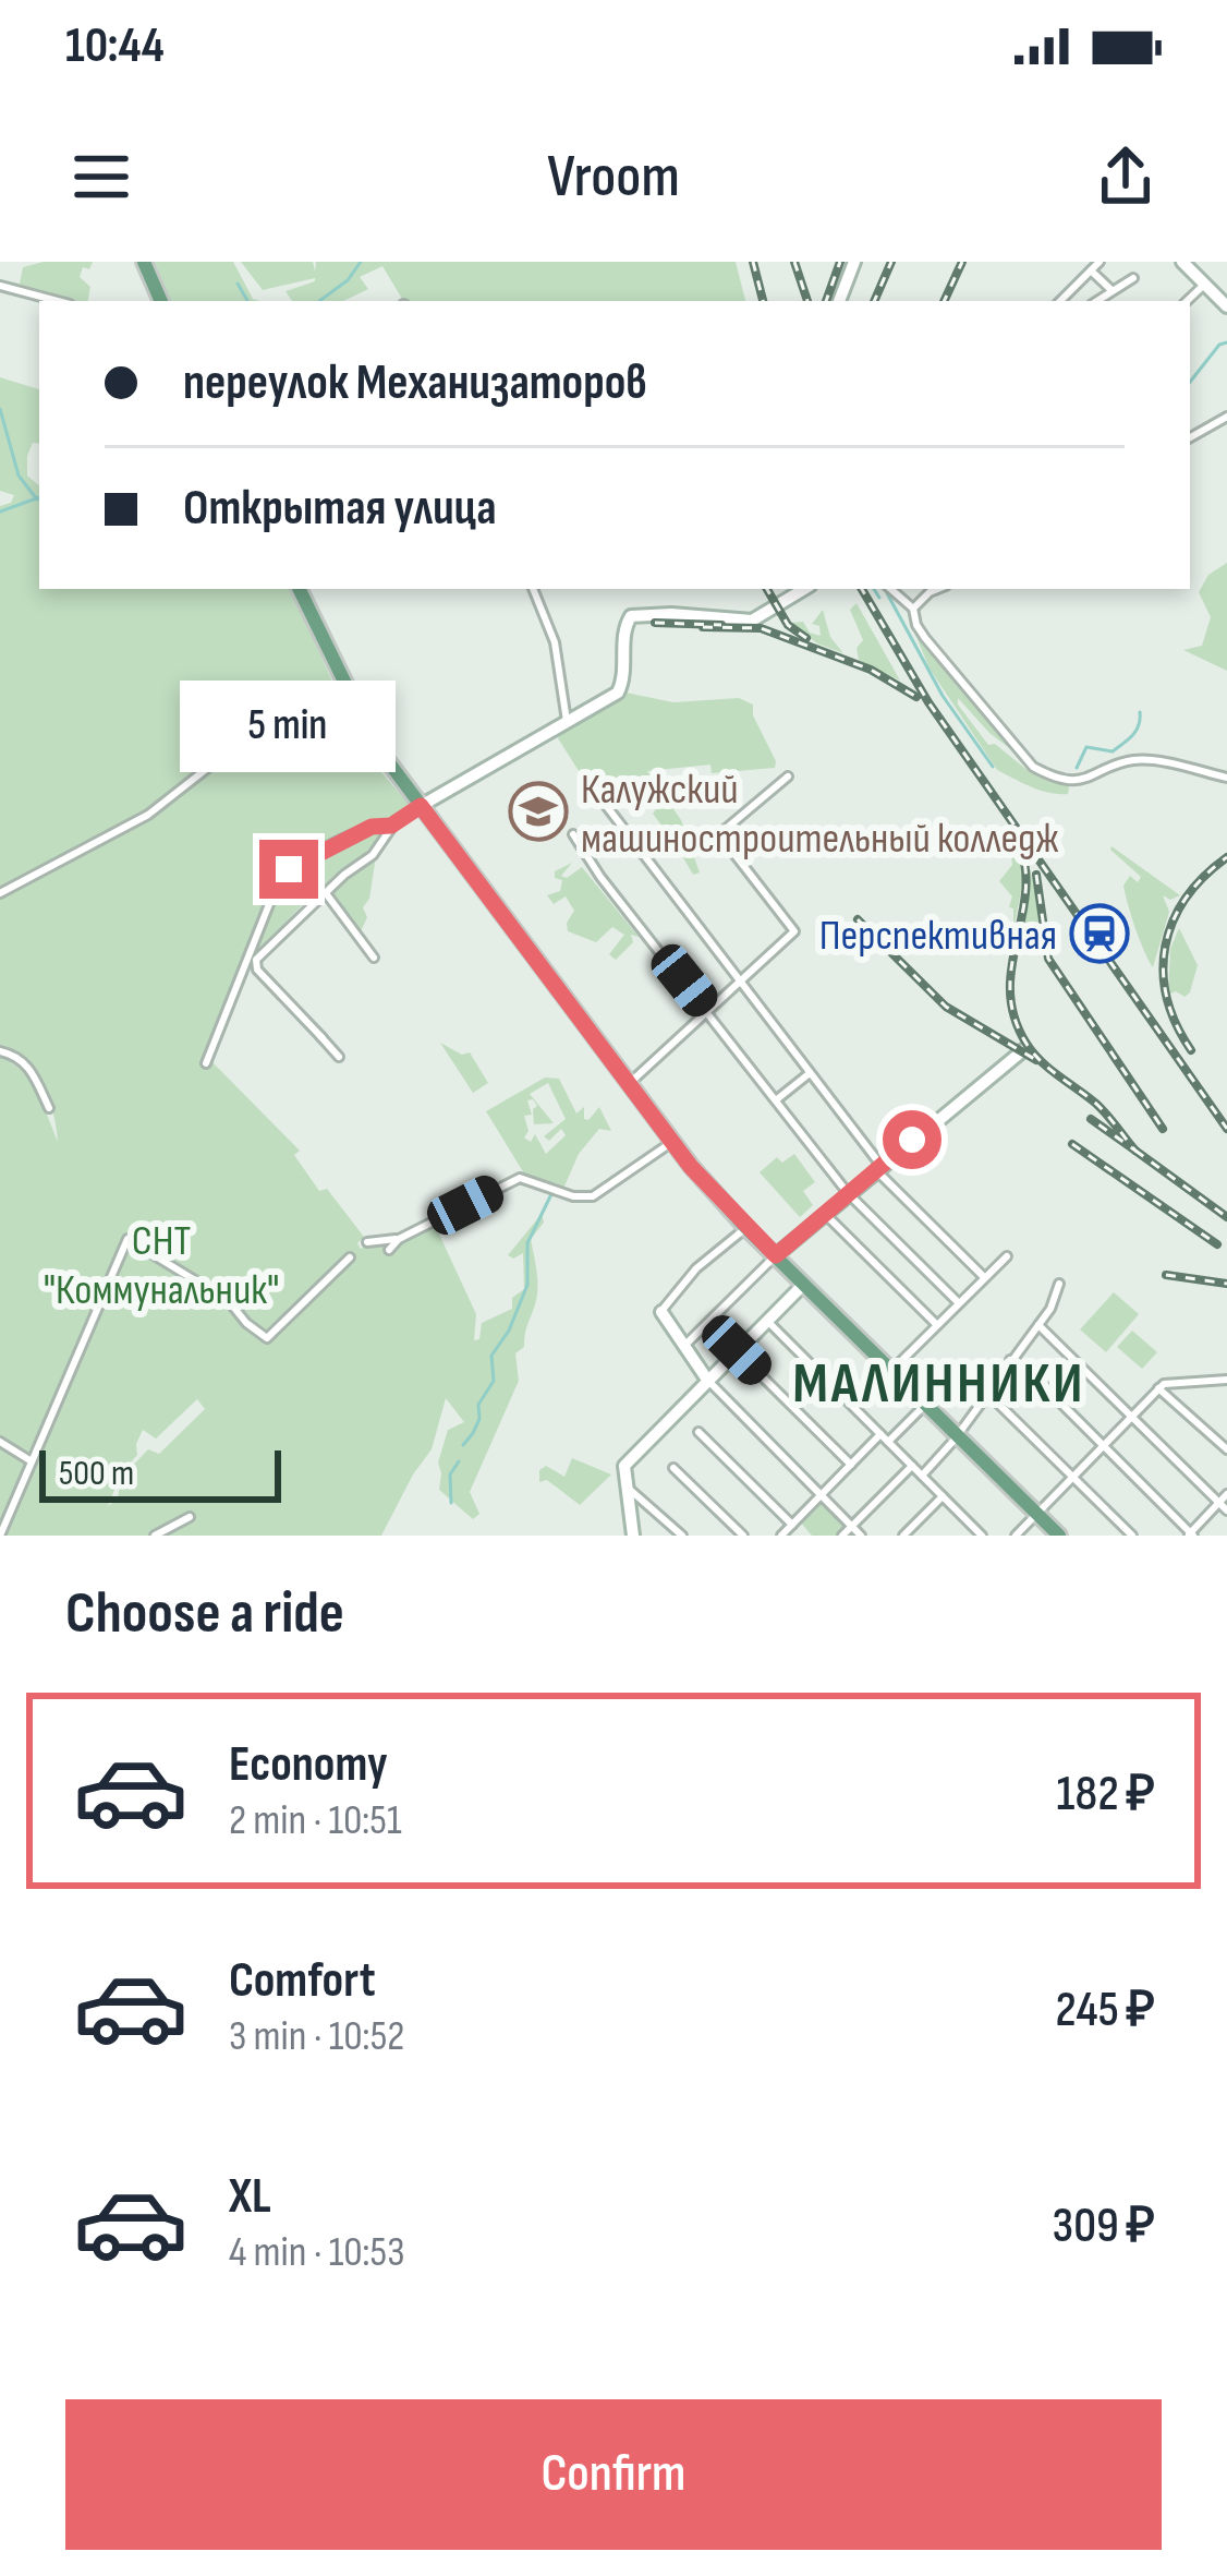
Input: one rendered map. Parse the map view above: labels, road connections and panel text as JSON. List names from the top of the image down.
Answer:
{
  "districts": ["МАЛИННИКИ"],
  "parks": ["СНТ \"Коммунальник\""],
  "places": {
    "school or university": ["Калужский машиностроительный колледж"],
    "station": ["Перспективная"]
  },
  "scale_bar": "500 m",
  "page": {
    "status": "10:44",
    "header": "Vroom",
    "banner": ["переулок Механизаторов", "Открытая улица"],
    "bubble": "5 min",
    "scale": "500 m",
    "heading": "Choose a ride",
    "list": [
      {
        "name": "Economy",
        "note": "2 min · 10:51",
        "value": "182 ₽"
      },
      {
        "name": "Comfort",
        "note": "3 min · 10:52",
        "value": "245 ₽"
      },
      {
        "name": "XL",
        "note": "4 min · 10:53",
        "value": "309 ₽"
      }
    ],
    "buttons": "Confirm"
  }
}
